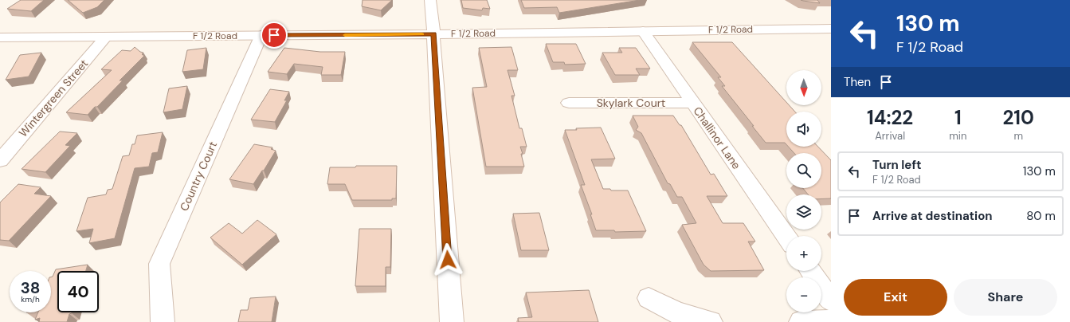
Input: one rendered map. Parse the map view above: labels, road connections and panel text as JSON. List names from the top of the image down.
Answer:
{
  "streets": {
    "street": [
      "F 1/2 Road",
      "Wintergreen Street",
      "Skylark Court",
      "Challinor Lane",
      "Country Court"
    ]
  },
  "crossings": [
    ["F 1/2 Road", "Wintergreen Street"],
    ["F 1/2 Road", "Challinor Lane"],
    ["F 1/2 Road", "Country Court"],
    ["Skylark Court", "Challinor Lane"]
  ],
  "north": "bottom",
  "page": {
    "turn": ["130 m", "F 1/2 Road"],
    "then": "Then",
    "map_buttons": ["+", "−"],
    "eta": [
      "14:22",
      "Arrival",
      "1",
      "min",
      "210",
      "m"
    ],
    "list": [
      {
        "name": "Turn left",
        "note": "F 1/2 Road",
        "value": "130 m"
      },
      {
        "name": "Arrive at destination",
        "value": "80 m"
      }
    ],
    "speed": "38 km/h",
    "limit": "40",
    "buttons": ["Exit", "Share"]
  }
}
